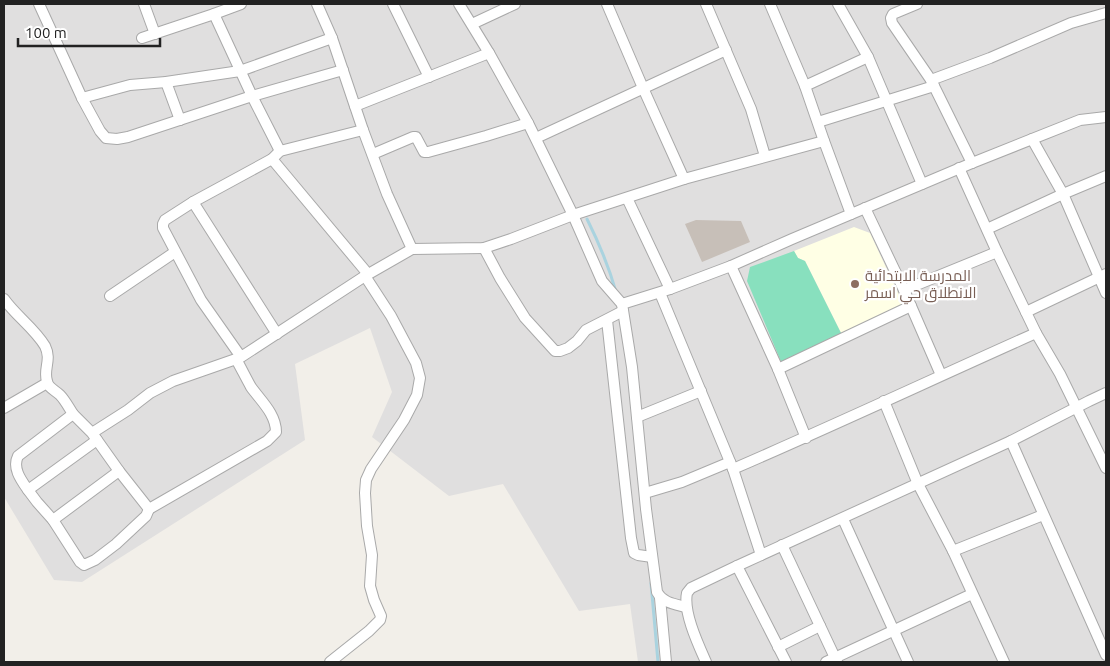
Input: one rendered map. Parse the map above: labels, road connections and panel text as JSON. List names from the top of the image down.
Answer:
{
  "places": ["المدرسة الابتدائية الانطلاق حي اسمر"],
  "scale_bar": "100 m"
}
